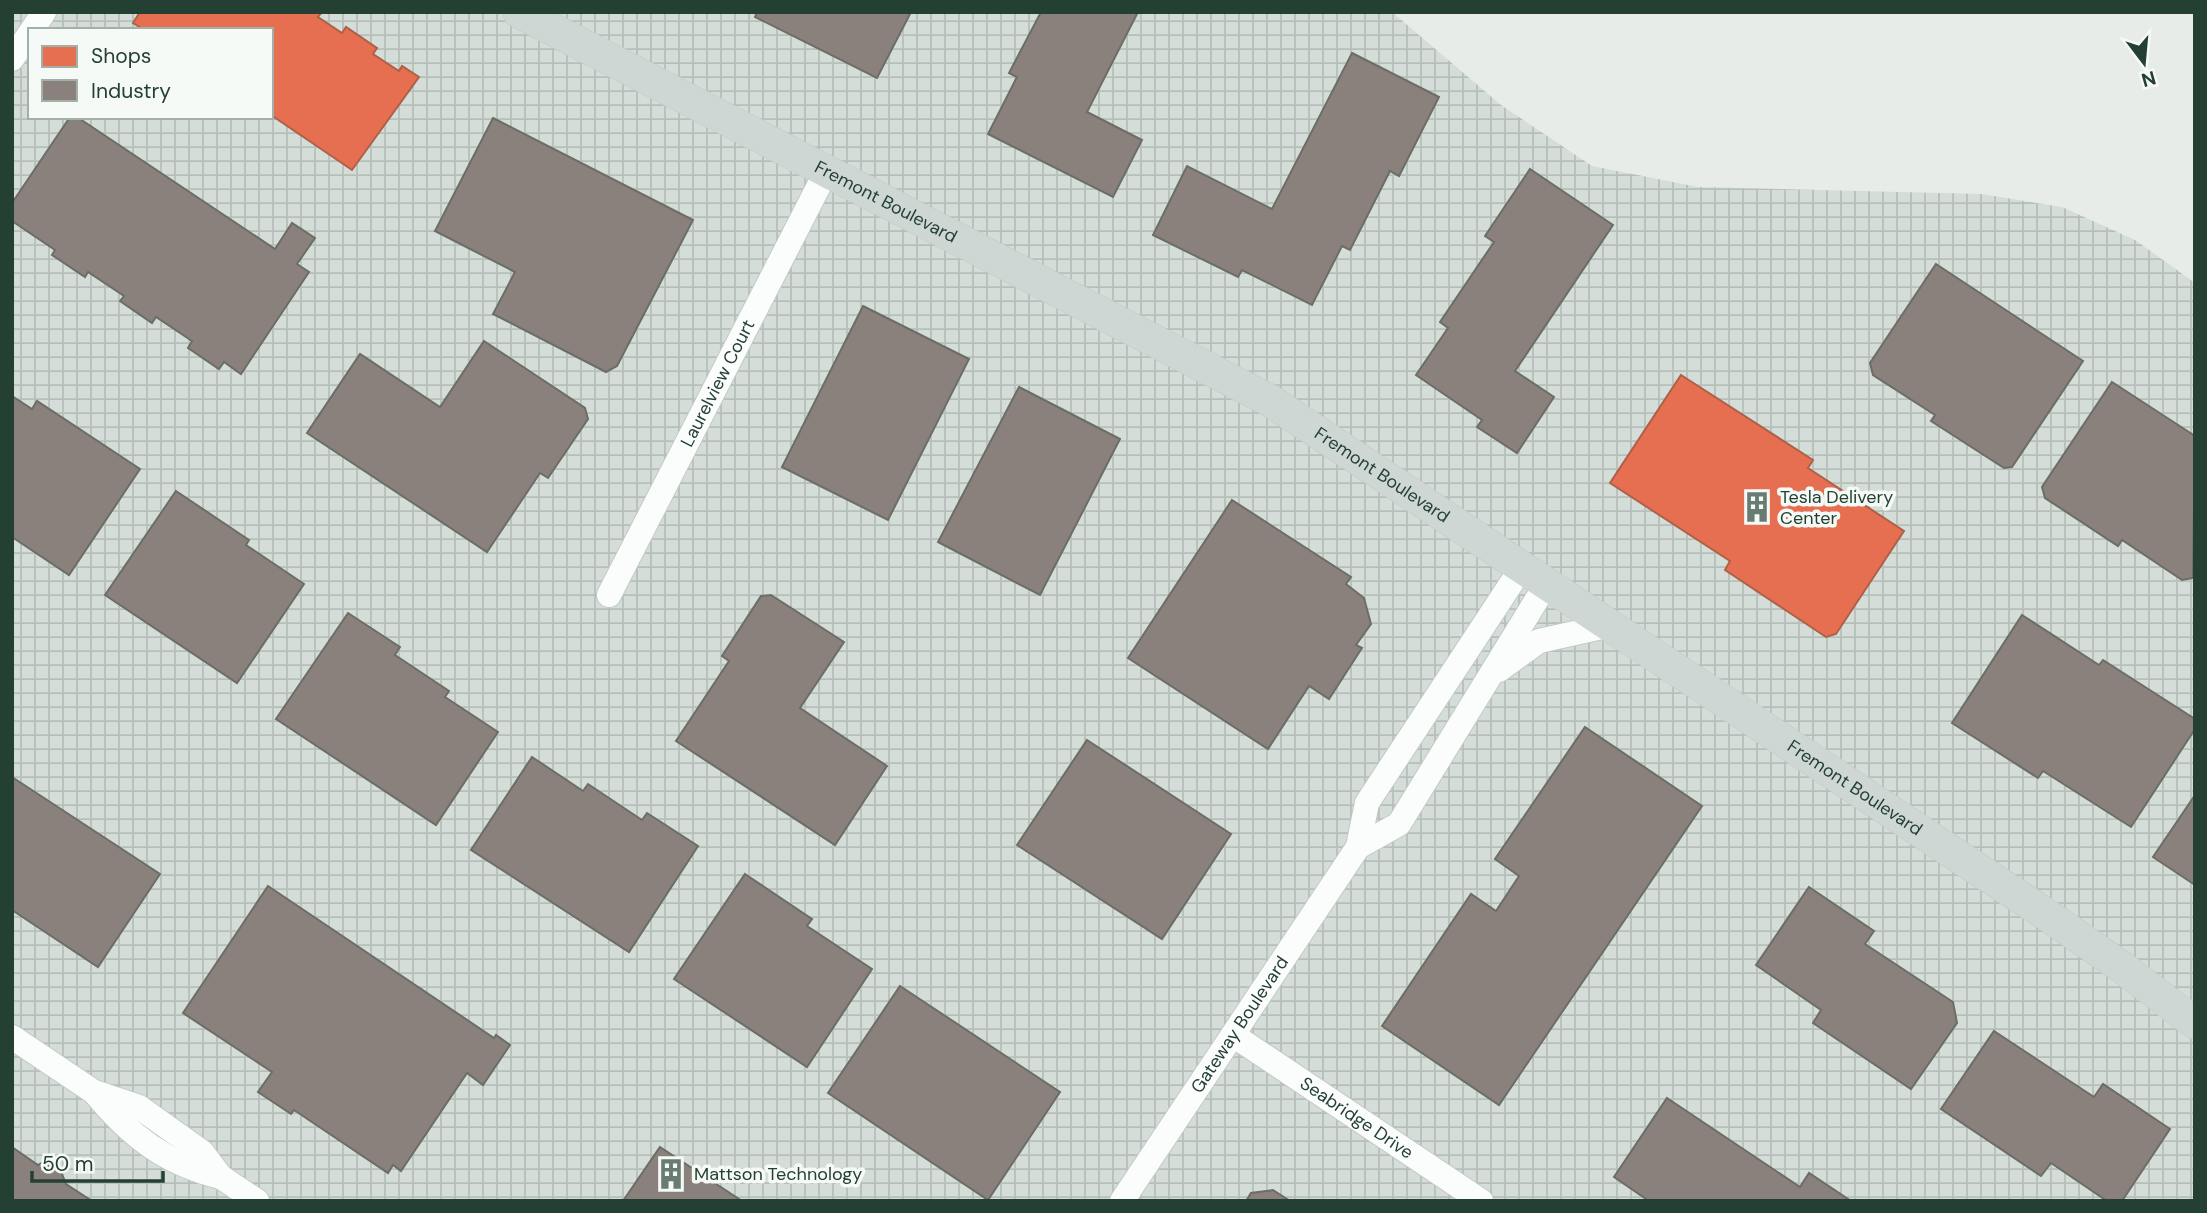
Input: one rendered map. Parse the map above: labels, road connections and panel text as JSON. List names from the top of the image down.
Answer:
{
  "streets": {
    "main road": ["Fremont Boulevard"],
    "street": ["Laurelview Court", "Gateway Boulevard", "Seabridge Drive"]
  },
  "crossings": [
    ["Fremont Boulevard", "Laurelview Court"],
    ["Fremont Boulevard", "Gateway Boulevard"],
    ["Gateway Boulevard", "Seabridge Drive"]
  ],
  "places": {
    "building": ["Tesla Delivery Center", "Mattson Technology"]
  },
  "legend": ["Shops", "Industry"],
  "scale_bar": "50 m",
  "north": "bottom"
}
